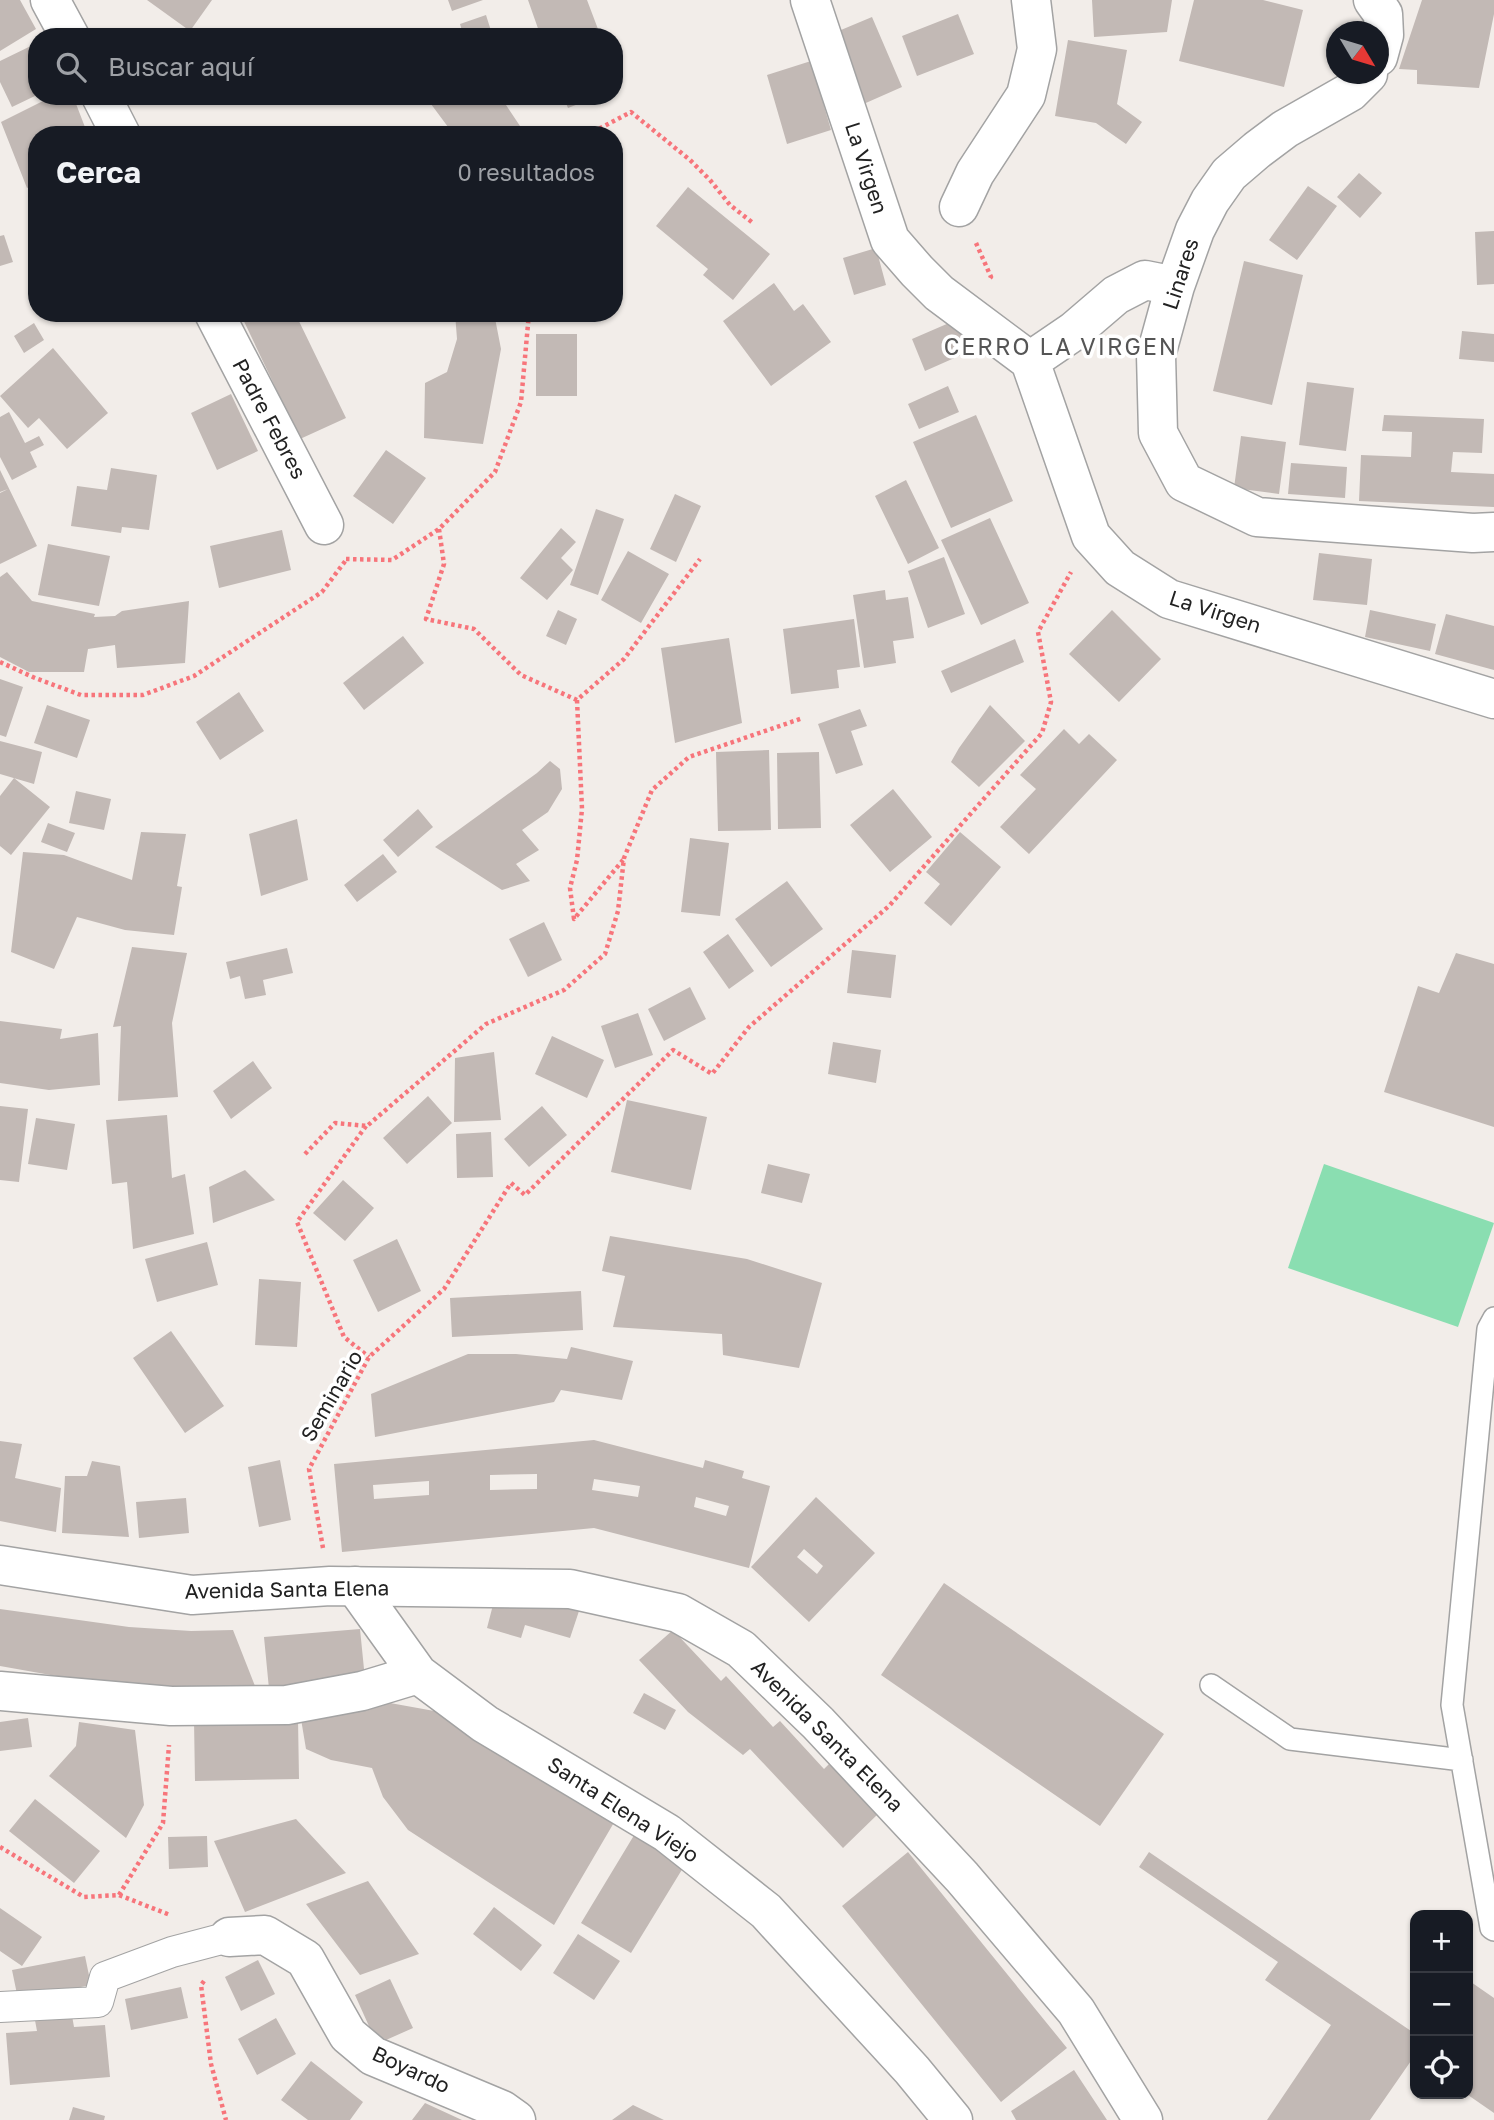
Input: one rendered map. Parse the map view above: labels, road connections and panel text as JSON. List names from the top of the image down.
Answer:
{
  "streets": {
    "street": [
      "La Virgen",
      "Linares",
      "Padre Febres",
      "Avenida Santa Elena",
      "Santa Elena Viejo",
      "Boyardo"
    ],
    "path": ["Seminario"]
  },
  "crossings": [
    ["La Virgen", "Seminario"],
    ["Seminario", "Avenida Santa Elena"],
    ["Seminario", "Santa Elena Viejo"],
    ["Avenida Santa Elena", "Santa Elena Viejo"]
  ],
  "districts": ["CERRO LA VIRGEN"],
  "north": "bottom right",
  "page": {
    "search": "Buscar aquí",
    "heading": ["Cerca", "0 resultados"],
    "map_buttons": ["+", "−"]
  }
}
